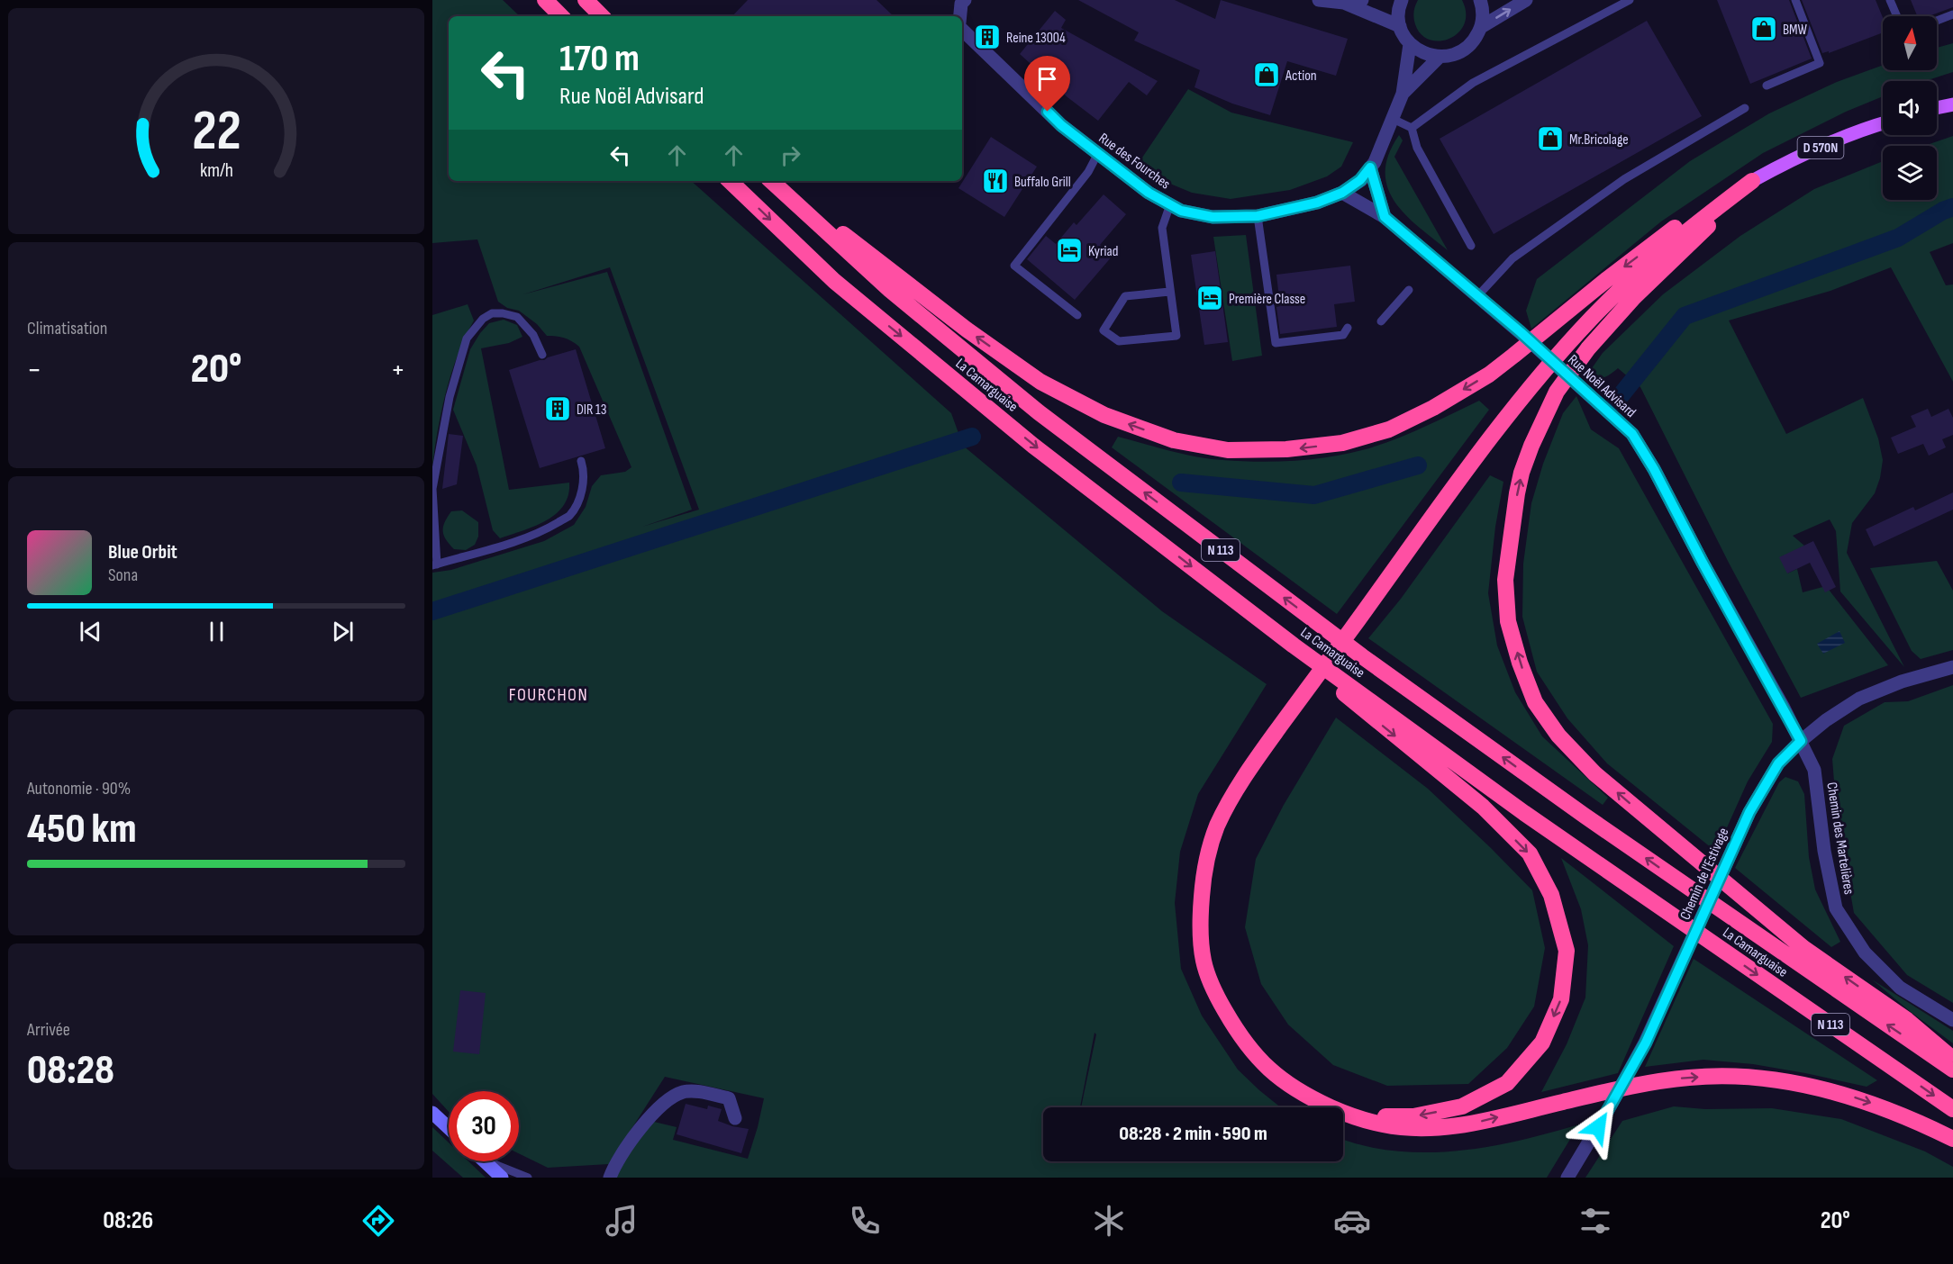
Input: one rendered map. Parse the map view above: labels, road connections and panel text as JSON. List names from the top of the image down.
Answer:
{
  "streets": {
    "highway": ["La Camarguaise", "N 113"],
    "main road": ["D 570N"],
    "street": [
      "Rue des Fourches",
      "Rue Noël Advisard",
      "Chemin des Martelières",
      "Chemin de l'Estivage"
    ]
  },
  "crossings": [
    ["Rue des Fourches", "Rue Noël Advisard"],
    ["Rue Noël Advisard", "Chemin des Martelières"],
    ["Rue Noël Advisard", "Chemin de l'Estivage"],
    ["Chemin des Martelières", "Chemin de l'Estivage"]
  ],
  "districts": ["FOURCHON"],
  "places": {
    "shop": ["BMW", "Action", "Mr.Bricolage"],
    "building": ["Reine 13004", "DIR 13"],
    "restaurant": ["Buffalo Grill"],
    "hotel": ["Kyriad", "Première Classe"]
  },
  "north": "top",
  "page": {
    "turn": ["170 m", "Rue Noël Advisard"],
    "tile": [
      "Climatisation",
      ["Autonomie · 90%", "450 km"],
      ["Arrivée", "08:28"]
    ],
    "heat": ["−", "20°", "+"],
    "song": ["Blue Orbit", "Sona"],
    "limit": "30",
    "trip": "08:28 · 2 min · 590 m",
    "tabs": ["08:26", "20°"],
    "gauge": ["22", "km/h"]
  }
}
